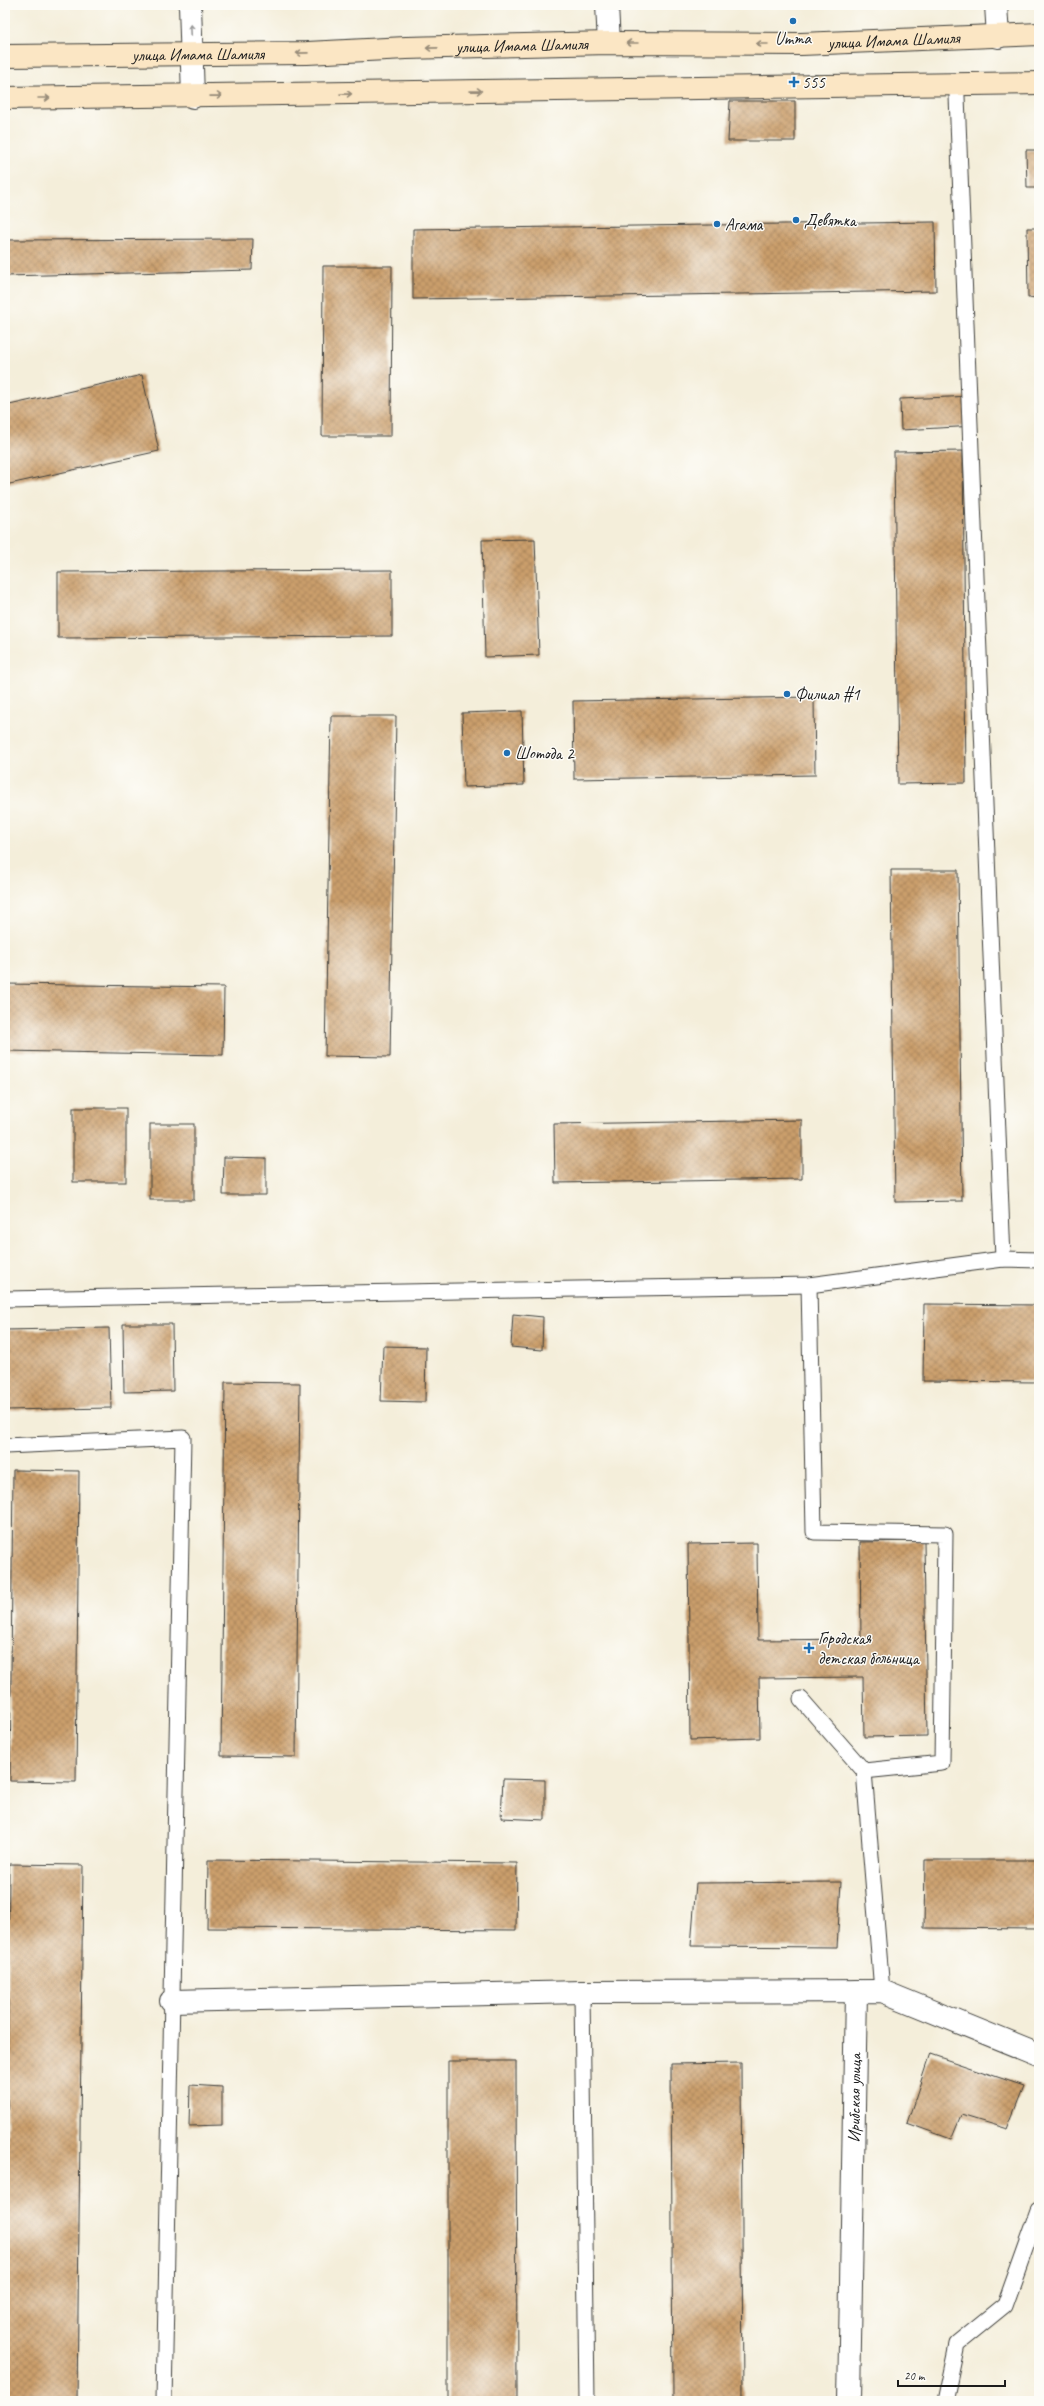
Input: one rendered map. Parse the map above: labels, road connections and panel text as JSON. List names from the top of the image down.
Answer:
{
  "streets": {
    "main road": ["улица Имама Шамиля"],
    "street": ["Ирибская улица"]
  },
  "places": {
    "other": [
      "Umma",
      "Девятка",
      "Агама",
      "Филиал #1",
      "Шотода 2"
    ],
    "health": ["555", "Городская детская больница"]
  },
  "scale_bar": "20 m"
}
